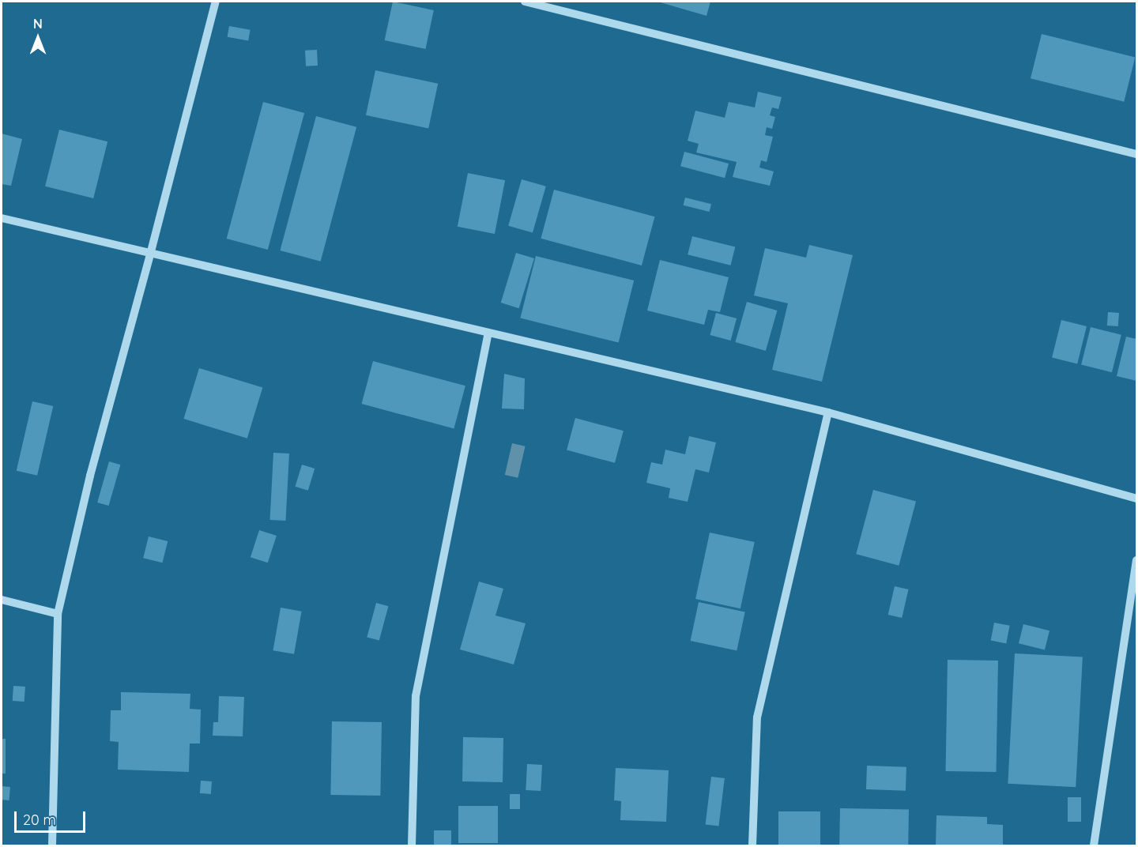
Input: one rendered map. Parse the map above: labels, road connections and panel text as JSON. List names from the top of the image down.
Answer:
{
  "scale_bar": "20 m",
  "north": "top"
}
